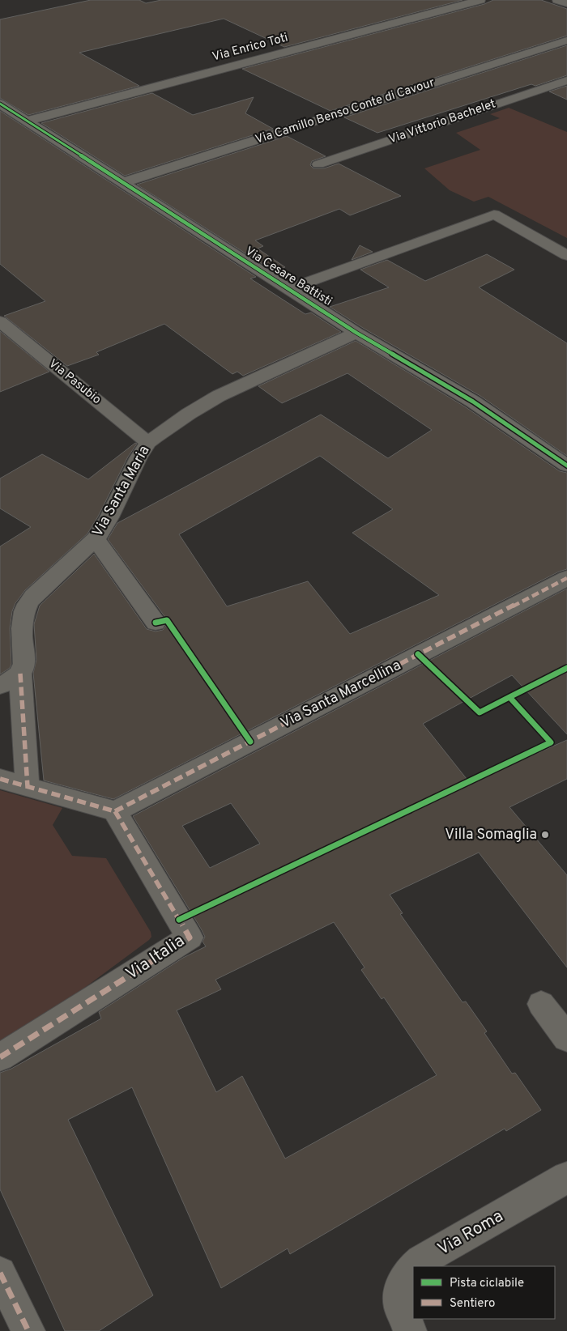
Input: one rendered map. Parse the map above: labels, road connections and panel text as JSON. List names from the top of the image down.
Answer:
{
  "streets": {
    "street": [
      "Via Enrico Toti",
      "Via Camillo Benso Conte di Cavour",
      "Via Vittorio Bachelet",
      "Via Cesare Battisti",
      "Via Pasubio",
      "Via Santa Maria",
      "Via Santa Marcellina",
      "Via Italia",
      "Via Roma"
    ]
  },
  "crossings": [
    ["Via Enrico Toti", "Via Cesare Battisti"],
    ["Via Camillo Benso Conte di Cavour", "Via Cesare Battisti"],
    ["Via Cesare Battisti", "Via Santa Maria"],
    ["Via Pasubio", "Via Santa Maria"],
    ["Via Santa Marcellina", "Via Italia"]
  ],
  "places": ["Villa Somaglia"],
  "legend": ["Pista ciclabile", "Sentiero"]
}
